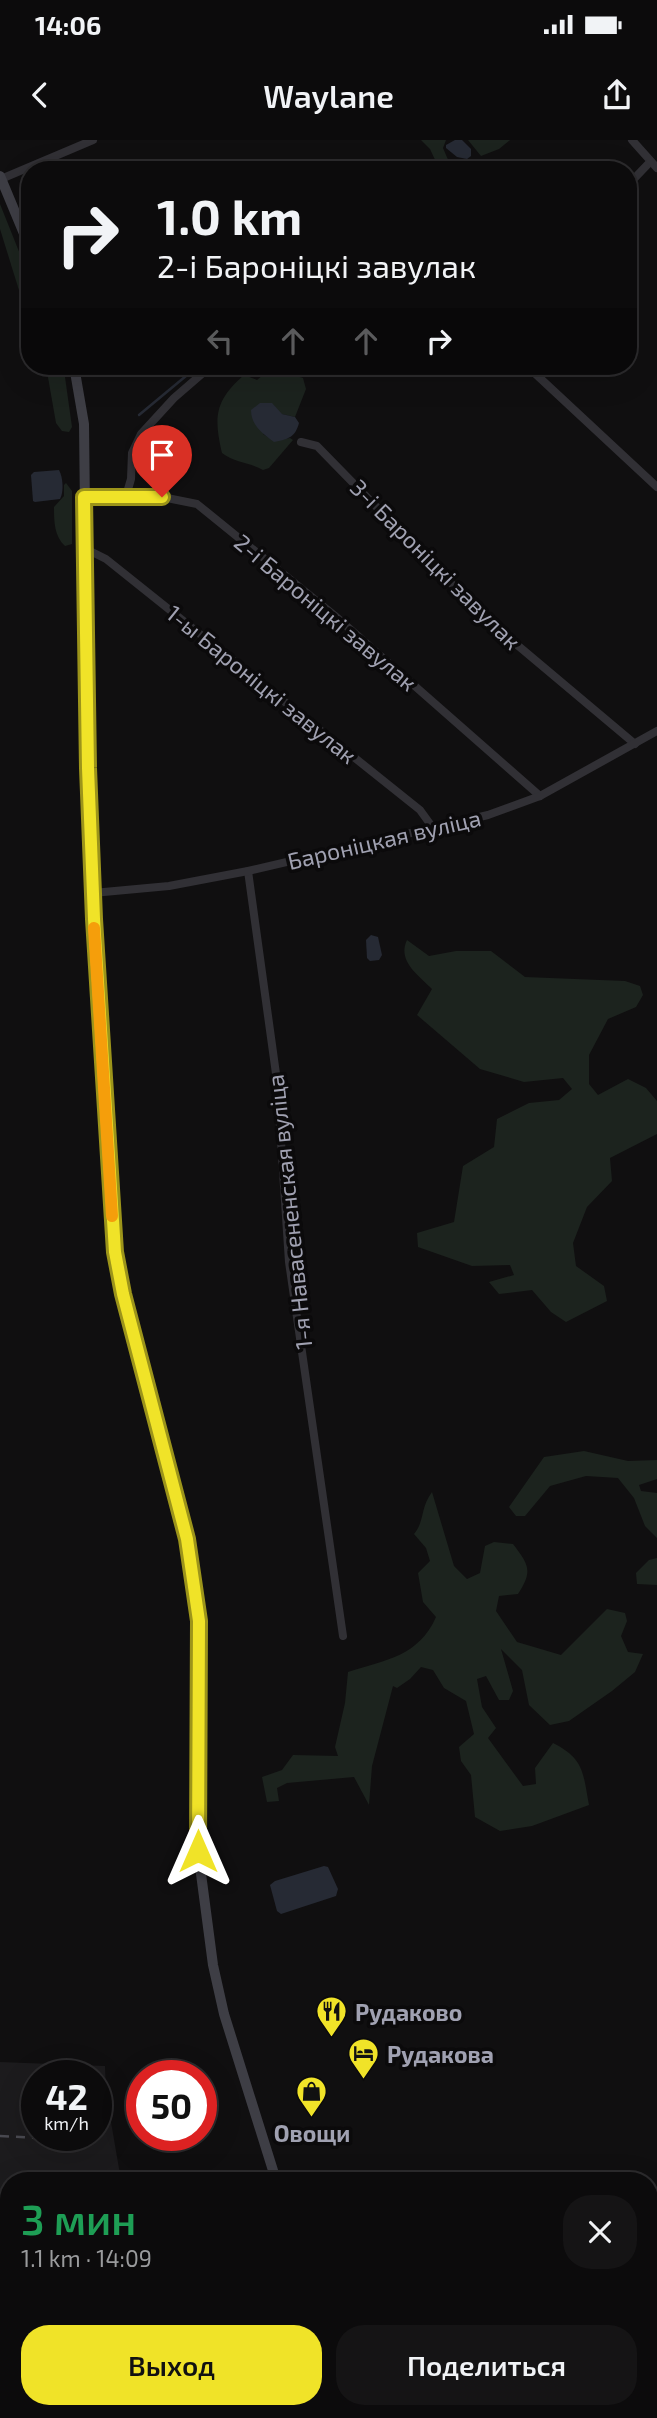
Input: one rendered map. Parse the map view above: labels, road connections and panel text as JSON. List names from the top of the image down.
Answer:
{
  "streets": {
    "street": [
      "3-і Бароніцкі завулак",
      "2-і Бароніцкі завулак",
      "1-ы Бароніцкі завулак",
      "Бароніцкая вуліца",
      "1-я Навасененская вуліца"
    ]
  },
  "crossings": [
    ["3-і Бароніцкі завулак", "Бароніцкая вуліца"],
    ["2-і Бароніцкі завулак", "Бароніцкая вуліца"],
    ["1-ы Бароніцкі завулак", "Бароніцкая вуліца"],
    ["Бароніцкая вуліца", "1-я Навасененская вуліца"]
  ],
  "places": {
    "restaurant": ["Рудаково"],
    "hotel": ["Рудакова"],
    "shop": ["Овощи"]
  },
  "page": {
    "status": "14:06",
    "header": "Waylane",
    "turn": ["1.0 km", "2-і Бароніцкі завулак"],
    "speed": "42 km/h",
    "limit": "50",
    "heading": ["3 мин", "1.1 km · 14:09"],
    "buttons": ["Выход", "Поделиться"]
  }
}
